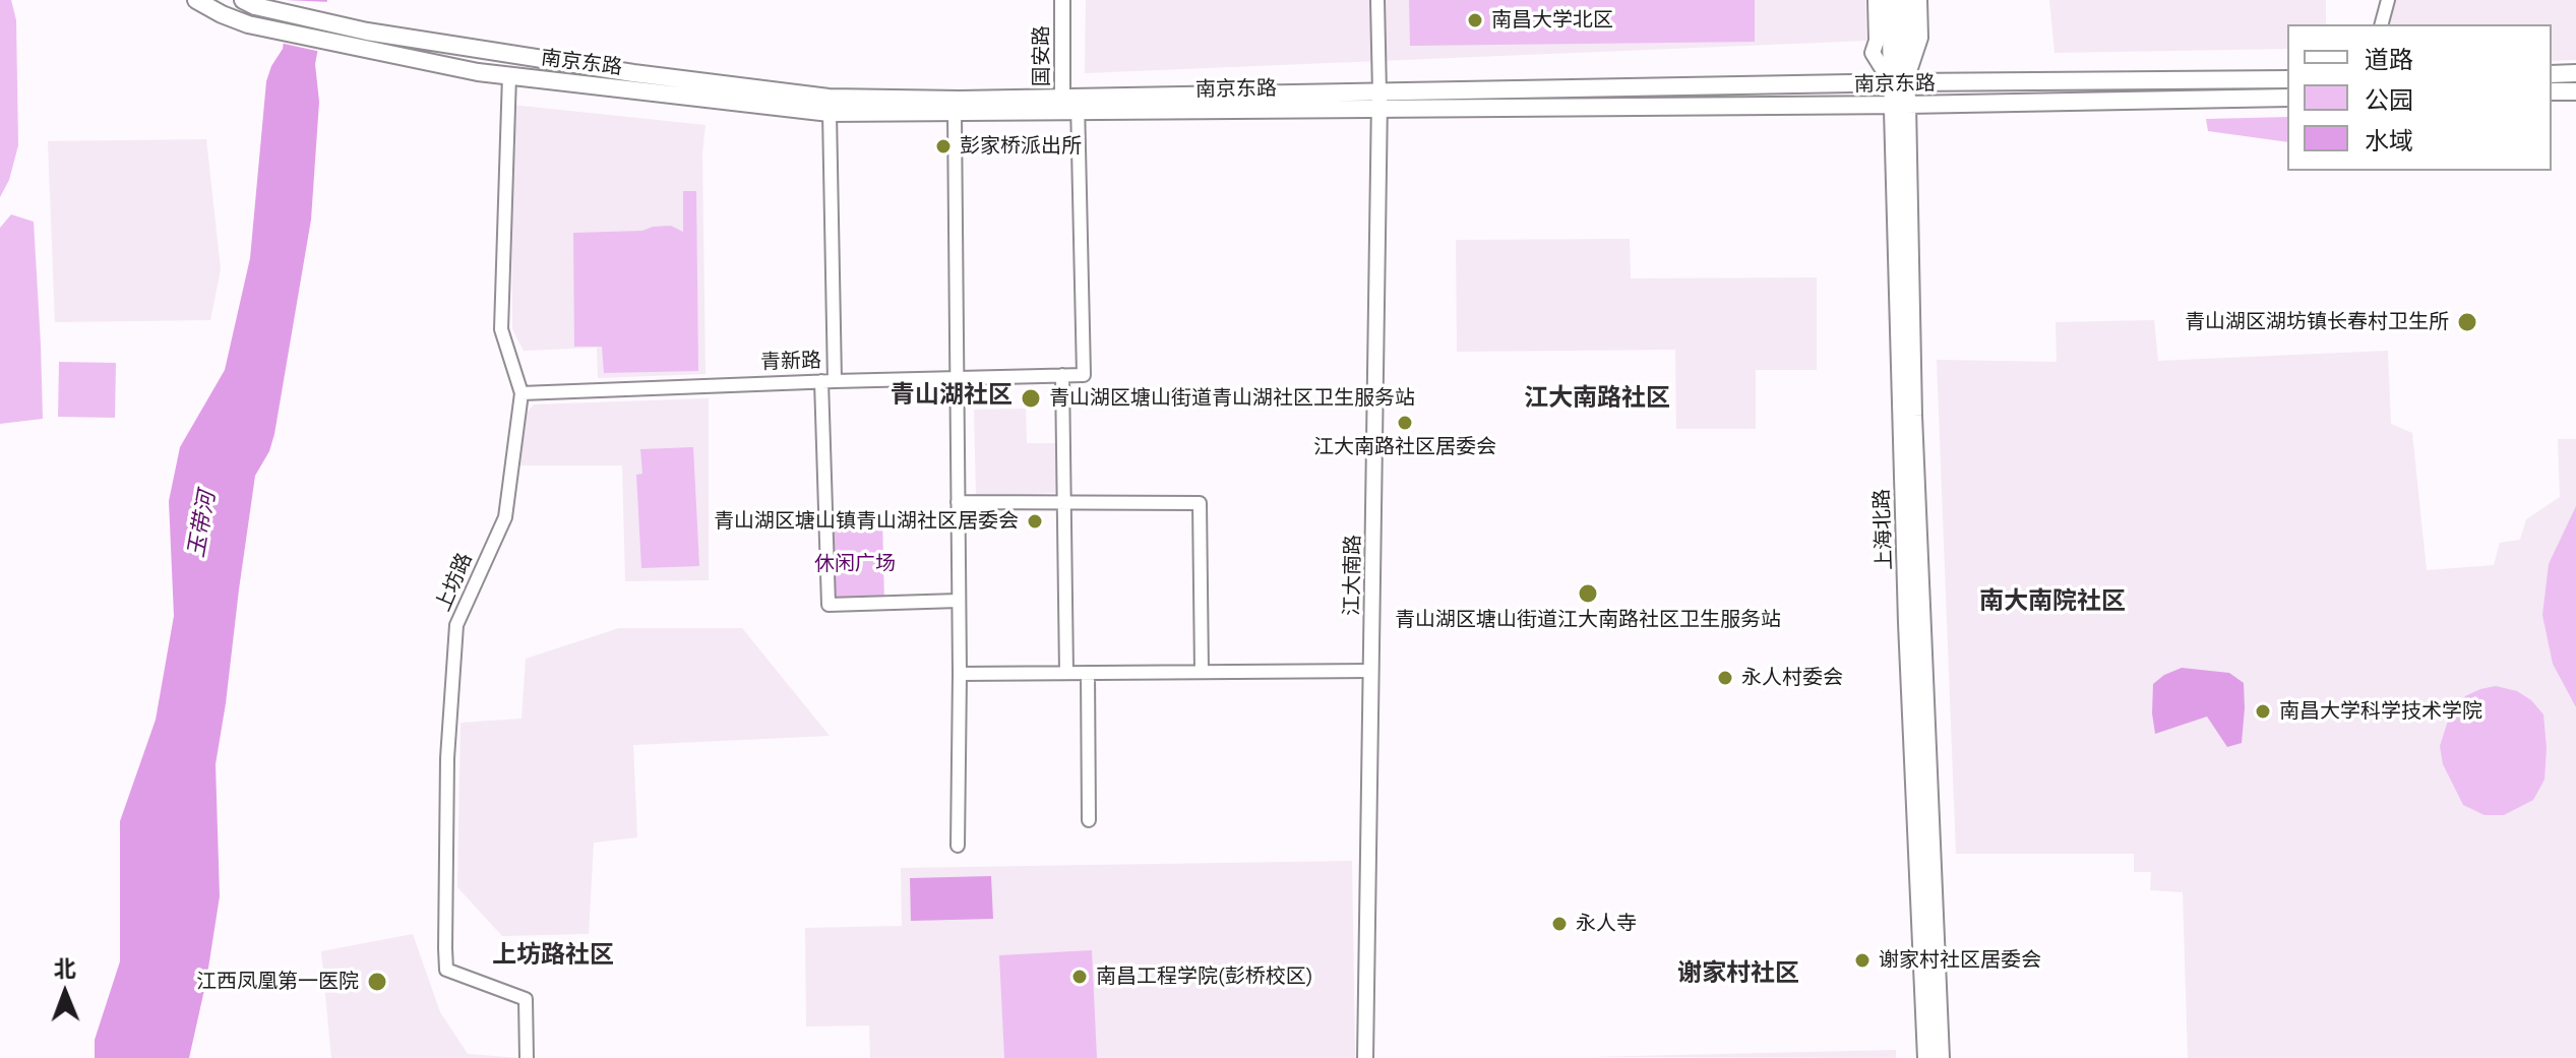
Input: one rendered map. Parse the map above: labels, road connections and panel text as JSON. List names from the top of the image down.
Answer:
{
  "streets": {
    "main road": ["南京东路", "上海北路"],
    "street": [
      "国安路",
      "青新路",
      "江大南路",
      "上坊路"
    ]
  },
  "crossings": [
    ["国安路", "南京东路"],
    ["南京东路", "上海北路"],
    ["南京东路", "江大南路"],
    ["南京东路", "上坊路"],
    ["青新路", "上坊路"]
  ],
  "districts": [
    "青山湖社区",
    "江大南路社区",
    "南大南院社区",
    "上坊路社区",
    "谢家村社区"
  ],
  "water": ["玉带河"],
  "parks": ["休闲广场"],
  "places": [
    "南昌大学北区",
    "彭家桥派出所",
    "青山湖区湖坊镇长春村卫生所",
    "青山湖区塘山街道青山湖社区卫生服务站",
    "江大南路社区居委会",
    "青山湖区塘山镇青山湖社区居委会",
    "青山湖区塘山街道江大南路社区卫生服务站",
    "永人村委会",
    "南昌大学科学技术学院",
    "永人寺",
    "谢家村社区居委会",
    "南昌工程学院(彭桥校区)",
    "江西凤凰第一医院"
  ],
  "legend": ["道路", "公园", "水域"],
  "north": "top"
}
